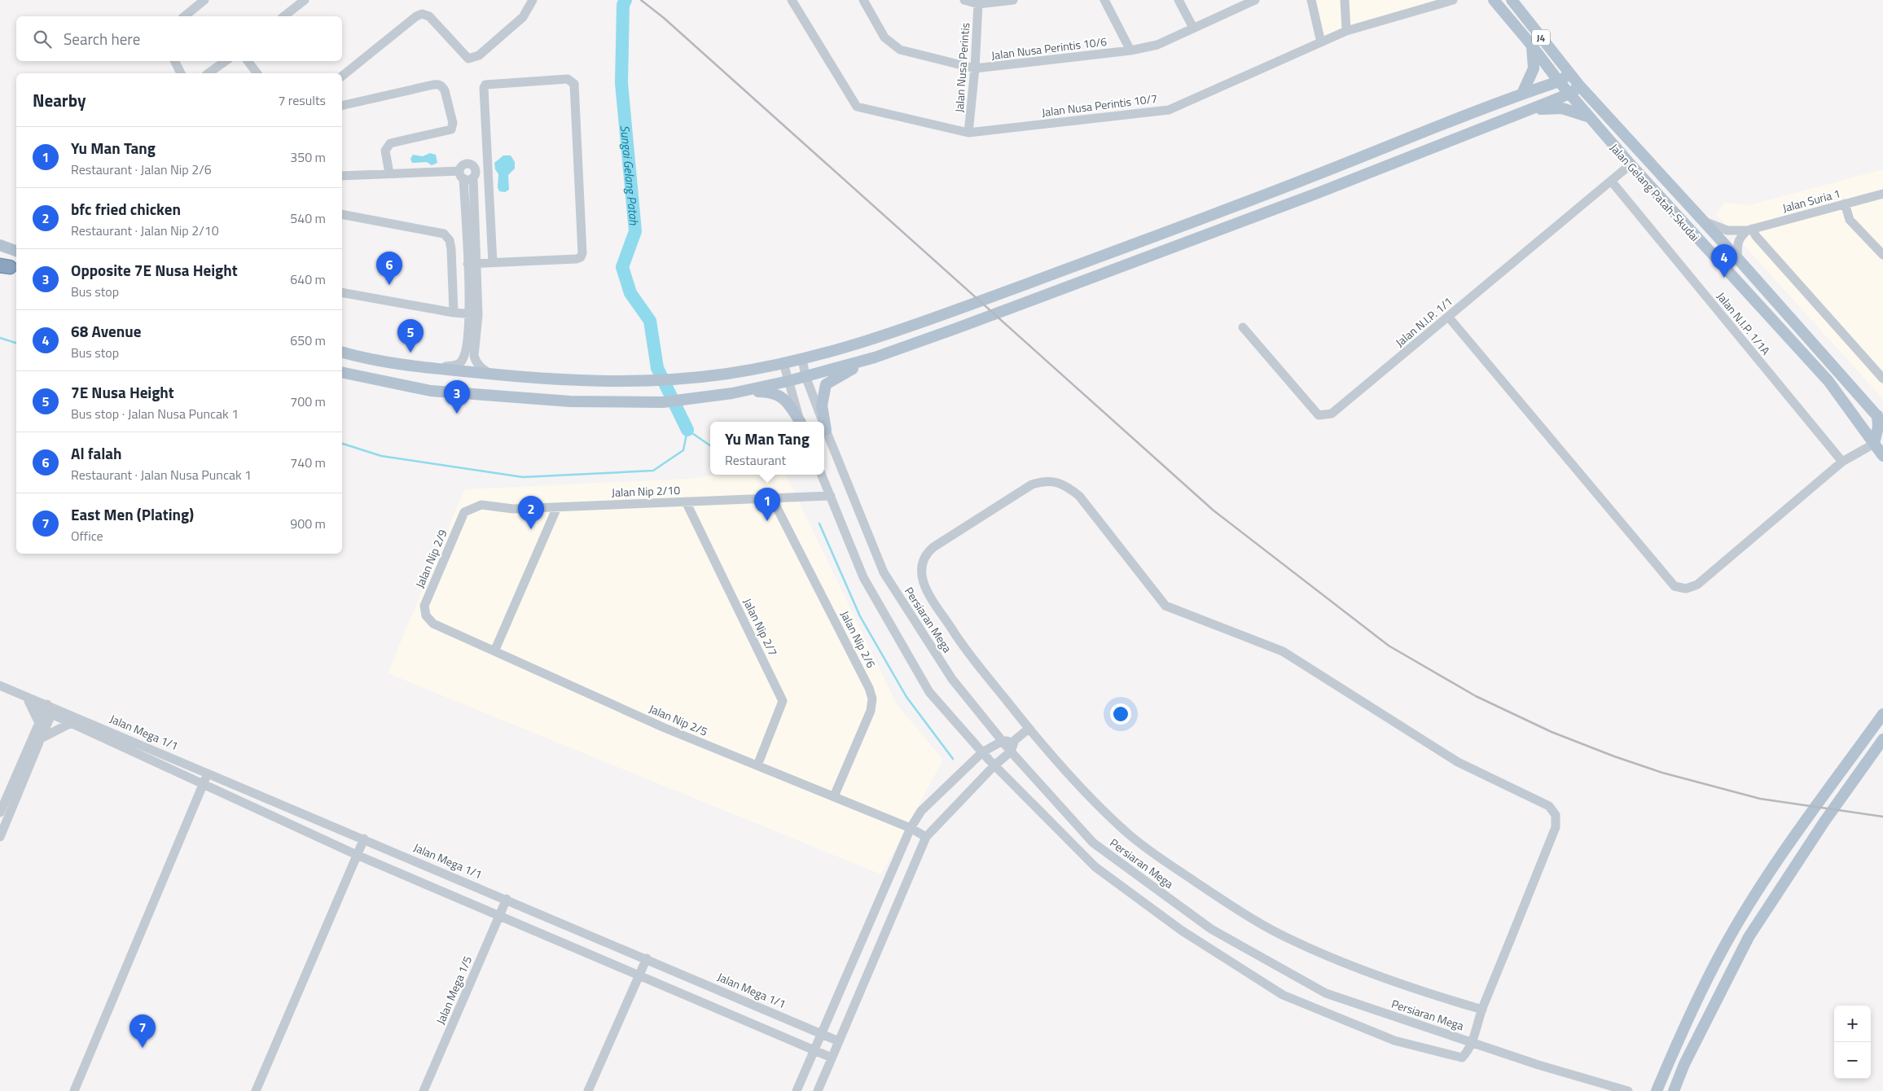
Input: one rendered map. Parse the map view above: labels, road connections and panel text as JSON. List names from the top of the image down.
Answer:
{
  "streets": {
    "main road": ["J4", "Jalan Gelang Patah-Skudai"],
    "street": [
      "Jalan Nusa Perintis 10/6",
      "Jalan Nusa Perintis",
      "Jalan Nusa Perintis 10/7",
      "Jalan Suria 1",
      "Jalan N.I.P. 1/1",
      "Jalan N.I.P. 1/1A",
      "Jalan Nip 2/10",
      "Jalan Nip 2/9",
      "Persiaran Mega",
      "Jalan Nip 2/7",
      "Jalan Nip 2/6",
      "Jalan Nip 2/5",
      "Jalan Mega 1/1",
      "Jalan Mega 1/5"
    ]
  },
  "crossings": [
    ["Jalan Nusa Perintis 10/6", "Jalan Nusa Perintis"],
    ["Jalan Nusa Perintis", "Jalan Nusa Perintis 10/7"],
    ["Jalan Gelang Patah-Skudai", "Jalan Suria 1"],
    ["Jalan Gelang Patah-Skudai", "Jalan N.I.P. 1/1"],
    ["Jalan N.I.P. 1/1", "Jalan N.I.P. 1/1A"],
    ["Jalan Nip 2/10", "Jalan Nip 2/9"],
    ["Jalan Nip 2/10", "Persiaran Mega"],
    ["Jalan Nip 2/10", "Jalan Nip 2/7"],
    ["Jalan Nip 2/10", "Jalan Nip 2/6"],
    ["Jalan Nip 2/9", "Jalan Nip 2/5"],
    ["Jalan Nip 2/7", "Jalan Nip 2/5"],
    ["Jalan Nip 2/6", "Jalan Nip 2/5"],
    ["Jalan Mega 1/1", "Jalan Mega 1/5"]
  ],
  "water": ["Sungai Gelang Patah"],
  "page": {
    "search": "Search here",
    "heading": ["Nearby", "7 results"],
    "list": [
      {
        "mark": "1",
        "name": "Yu Man Tang",
        "note": "Restaurant · Jalan Nip 2/6",
        "value": "350 m"
      },
      {
        "mark": "2",
        "name": "bfc fried chicken",
        "note": "Restaurant · Jalan Nip 2/10",
        "value": "540 m"
      },
      {
        "mark": "3",
        "name": "Opposite 7E Nusa Height",
        "note": "Bus stop",
        "value": "640 m"
      },
      {
        "mark": "4",
        "name": "68 Avenue",
        "note": "Bus stop",
        "value": "650 m"
      },
      {
        "mark": "5",
        "name": "7E Nusa Height",
        "note": "Bus stop · Jalan Nusa Puncak 1",
        "value": "700 m"
      },
      {
        "mark": "6",
        "name": "Al falah",
        "note": "Restaurant · Jalan Nusa Puncak 1",
        "value": "740 m"
      },
      {
        "mark": "7",
        "name": "East Men (Plating)",
        "note": "Office",
        "value": "900 m"
      }
    ],
    "pins": [
      "4",
      "6",
      "5",
      "3",
      "1",
      "2",
      "7"
    ],
    "popup": ["Yu Man Tang", "Restaurant"],
    "map_buttons": ["+", "−"]
  }
}
